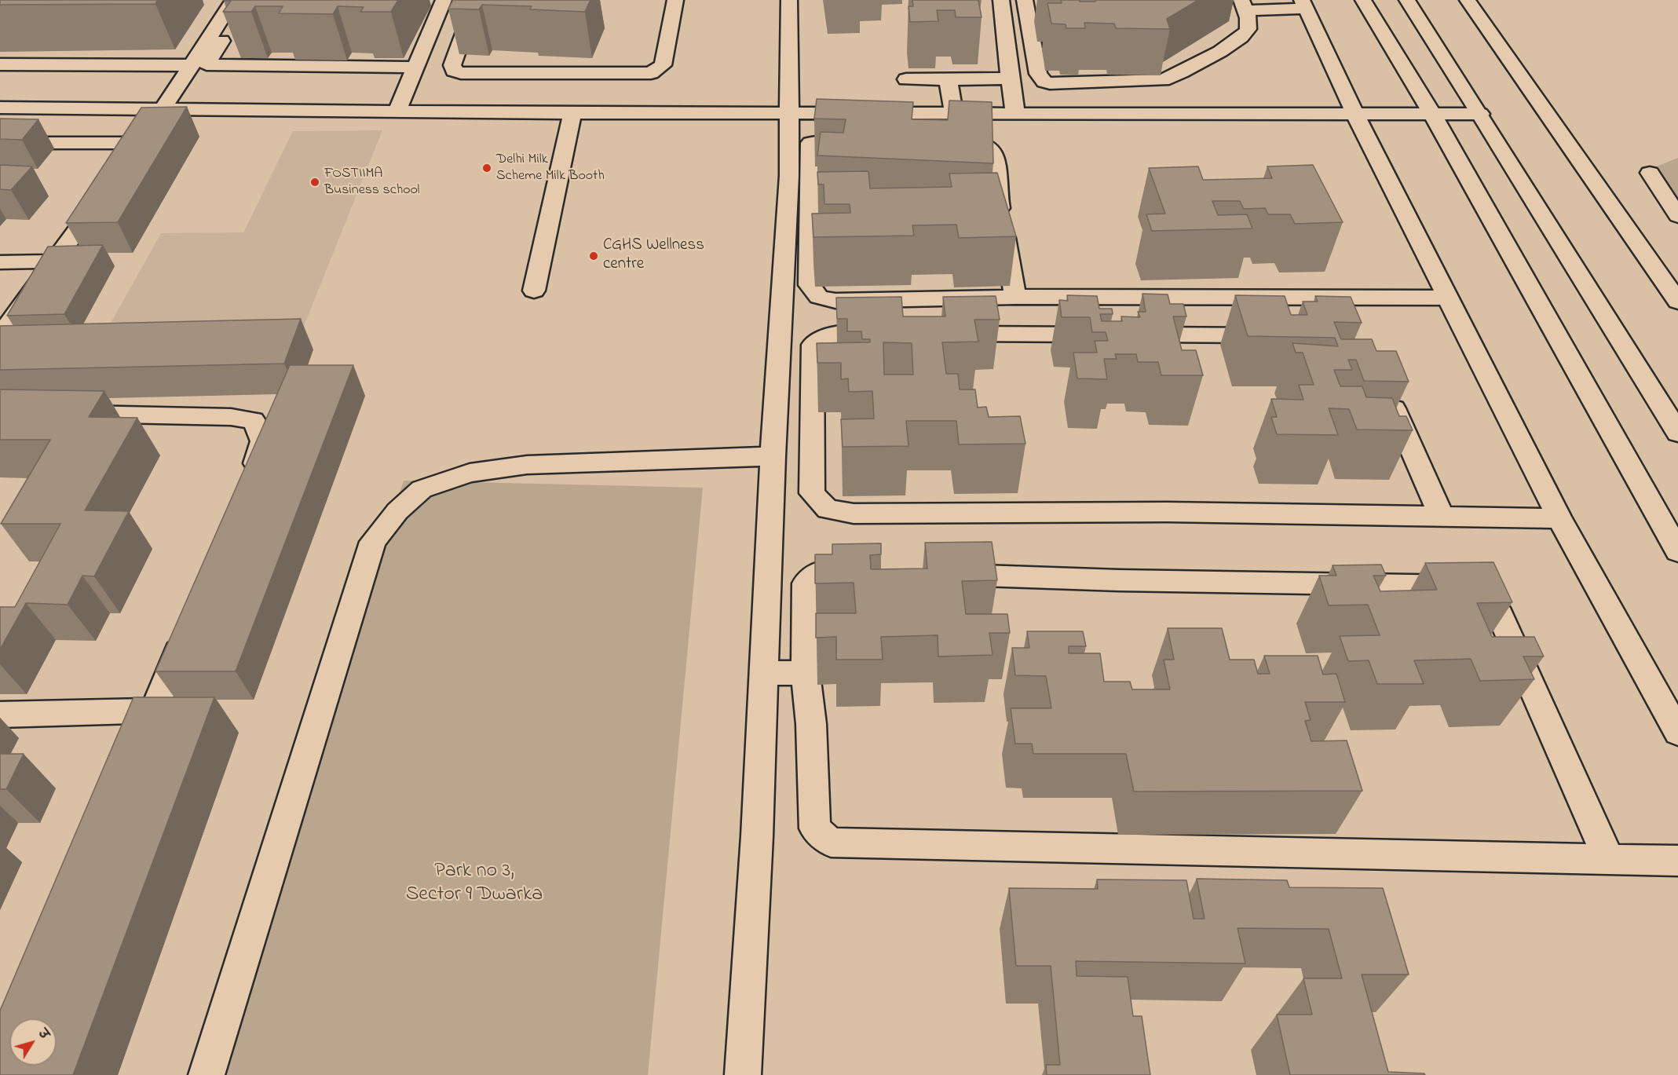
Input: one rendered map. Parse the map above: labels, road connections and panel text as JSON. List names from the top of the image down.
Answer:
{
  "parks": ["Park no 3, Sector 9 Dwarka"],
  "places": ["Delhi Milk Scheme Milk Booth", "FOSTIIMA Business school", "CGHS Wellness centre"],
  "north": "top right"
}
